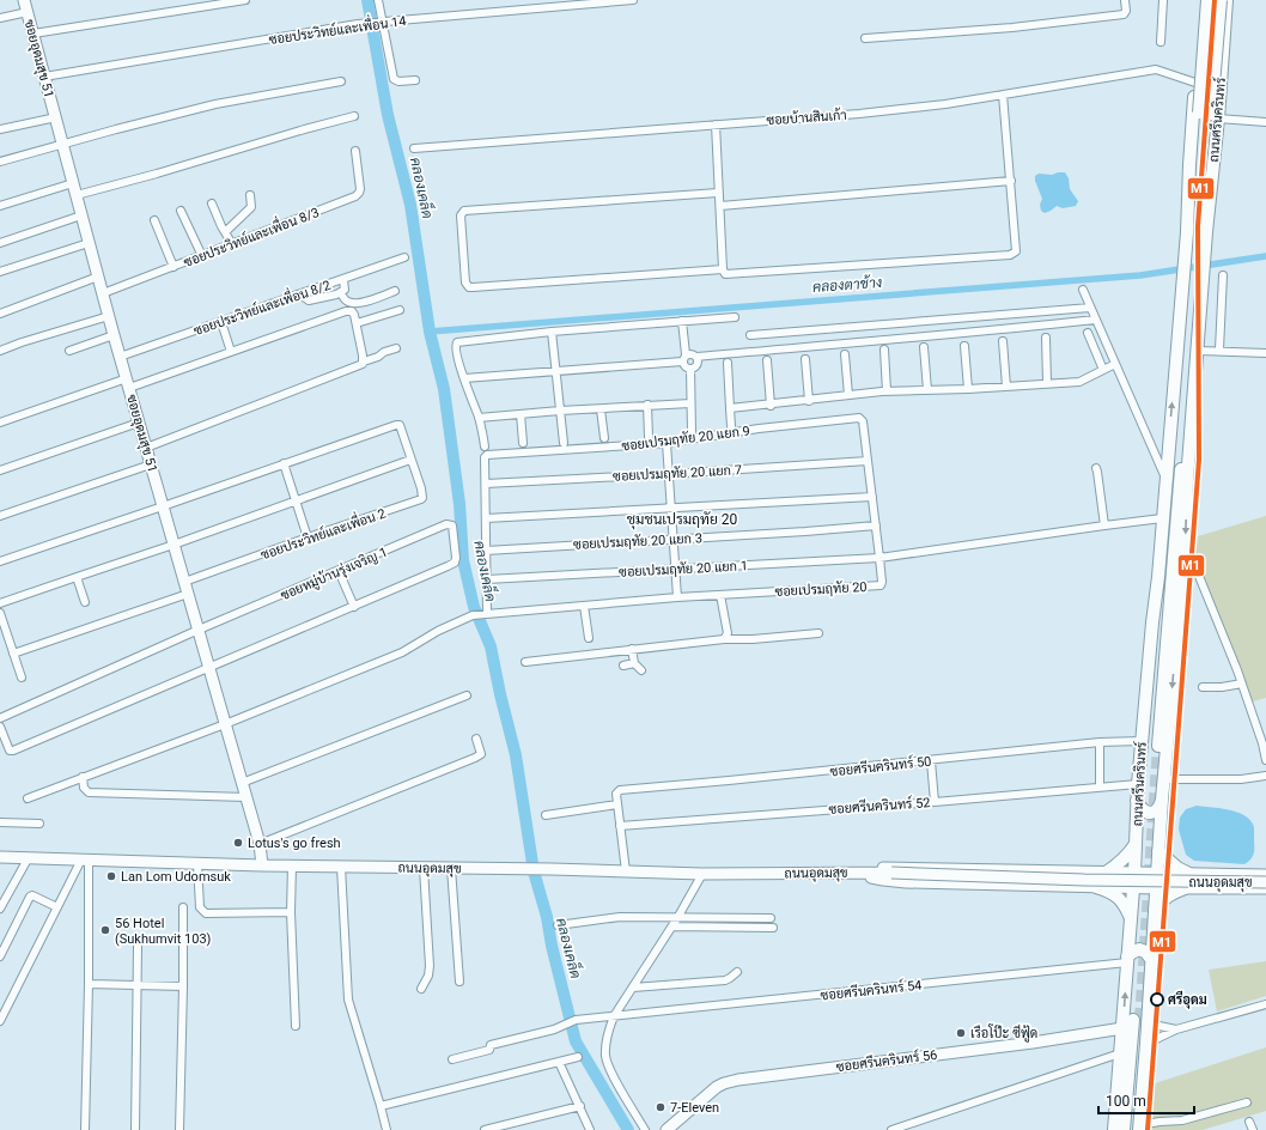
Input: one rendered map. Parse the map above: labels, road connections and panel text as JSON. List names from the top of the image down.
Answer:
{
  "streets": {
    "main road": [
      "ซอยอุดมสุข 51",
      "ถนนศรีนครินทร์",
      "ถนนอุดมสุข",
      "ซอยศรีนครินทร์ 56"
    ],
    "street": [
      "ซอยประวิทย์และเพื่อน 14",
      "ซอยบ้านสินเก้า",
      "ซอยประวิทย์และเพื่อน 8/3",
      "ซอยประวิทย์และเพื่อน 8/2",
      "ซอยเปรมฤทัย 20 แยก 9",
      "ซอยเปรมฤทัย 20 แยก 7",
      "ซอยประวิทย์และเพื่อน 2",
      "ซอยเปรมฤทัย 20 แยก 3",
      "ซอยเปรมฤทัย 20 แยก 1",
      "ซอยหมู่บ้านรุ่งเจริญ 1",
      "ซอยเปรมฤทัย 20",
      "ซอยศรีนครินทร์ 50",
      "ซอยศรีนครินทร์ 52",
      "ซอยศรีนครินทร์ 54"
    ]
  },
  "crossings": [
    ["ซอยประวิทย์และเพื่อน 14", "ซอยอุดมสุข 51"],
    ["ซอยอุดมสุข 51", "ซอยประวิทย์และเพื่อน 8/3"],
    ["ซอยอุดมสุข 51", "ซอยประวิทย์และเพื่อน 8/2"],
    ["ซอยอุดมสุข 51", "ซอยประวิทย์และเพื่อน 2"],
    ["ซอยอุดมสุข 51", "ซอยหมู่บ้านรุ่งเจริญ 1"],
    ["ซอยอุดมสุข 51", "ซอยเปรมฤทัย 20"],
    ["ซอยอุดมสุข 51", "ถนนอุดมสุข"],
    ["ซอยบ้านสินเก้า", "ถนนศรีนครินทร์"],
    ["ถนนศรีนครินทร์", "ซอยเปรมฤทัย 20 แยก 1"],
    ["ถนนศรีนครินทร์", "ซอยศรีนครินทร์ 50"],
    ["ถนนศรีนครินทร์", "ซอยศรีนครินทร์ 52"],
    ["ถนนศรีนครินทร์", "ถนนอุดมสุข"],
    ["ถนนศรีนครินทร์", "ซอยศรีนครินทร์ 54"],
    ["ถนนศรีนครินทร์", "ซอยศรีนครินทร์ 56"],
    ["ซอยเปรมฤทัย 20 แยก 9", "ซอยเปรมฤทัย 20 แยก 7"],
    ["ซอยเปรมฤทัย 20 แยก 9", "ซอยเปรมฤทัย 20"],
    ["ซอยเปรมฤทัย 20 แยก 7", "ซอยเปรมฤทัย 20"],
    ["ซอยเปรมฤทัย 20 แยก 3", "ซอยเปรมฤทัย 20"],
    ["ซอยเปรมฤทัย 20 แยก 1", "ซอยเปรมฤทัย 20"]
  ],
  "districts": ["ชุมชนเปรมฤทัย 20"],
  "water": ["คลองเคล็ด", "คลองตาช้าง"],
  "places": [
    "Lotus's go fresh",
    "Lan Lom Udomsuk",
    "56 Hotel (Sukhumvit 103)",
    "ศรีอุดม",
    "เรือโป๊ะ ซีฟู้ด",
    "7-Eleven"
  ],
  "lines": ["transit line M1"],
  "scale_bar": "100 m"
}
